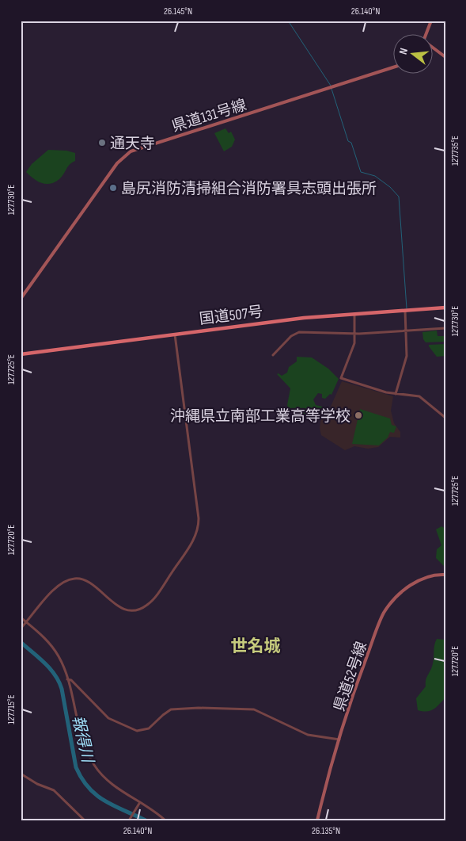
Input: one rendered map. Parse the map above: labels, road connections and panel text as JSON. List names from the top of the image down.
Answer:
{
  "streets": {
    "highway": ["国道507号"],
    "main road": ["県道131号線", "県道52号線"]
  },
  "districts": ["世名城"],
  "water": ["報得川"],
  "places": ["通天寺", "島尻消防清掃組合消防署具志頭出張所", "沖縄県立南部工業高等学校"],
  "north": "left",
  "coordinates": [
    "26.145°N",
    "26.140°N",
    "127.735°E",
    "127.730°E",
    "127.725°E",
    "127.720°E",
    "127.715°E",
    "26.135°N"
  ]
}
